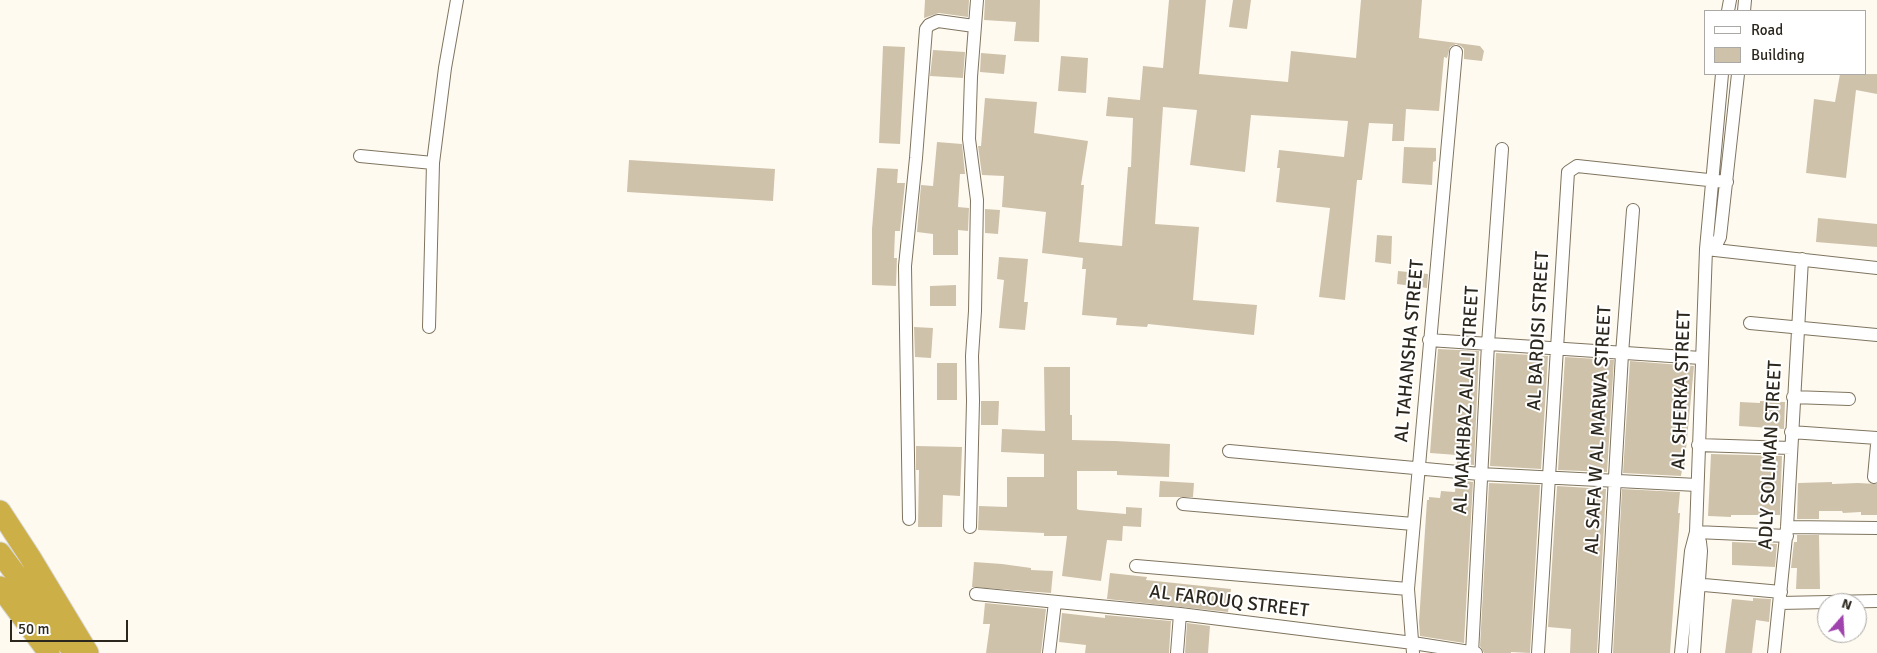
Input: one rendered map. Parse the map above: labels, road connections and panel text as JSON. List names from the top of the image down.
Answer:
{
  "streets": {
    "street": [
      "AL BARDISI STREET",
      "AL TAHANSHA STREET",
      "AL SHERKA STREET",
      "AL MAKHBAZ ALALI STREET",
      "AL SAFA W AL MARWA STREET",
      "ADLY SOLIMAN STREET",
      "AL FAROUQ STREET"
    ]
  },
  "crossings": [
    ["AL BARDISI STREET", "AL SHERKA STREET"],
    ["AL TAHANSHA STREET", "AL FAROUQ STREET"],
    ["AL MAKHBAZ ALALI STREET", "AL FAROUQ STREET"]
  ],
  "legend": ["Road", "Building"],
  "scale_bar": "50 m",
  "north": "top"
}
